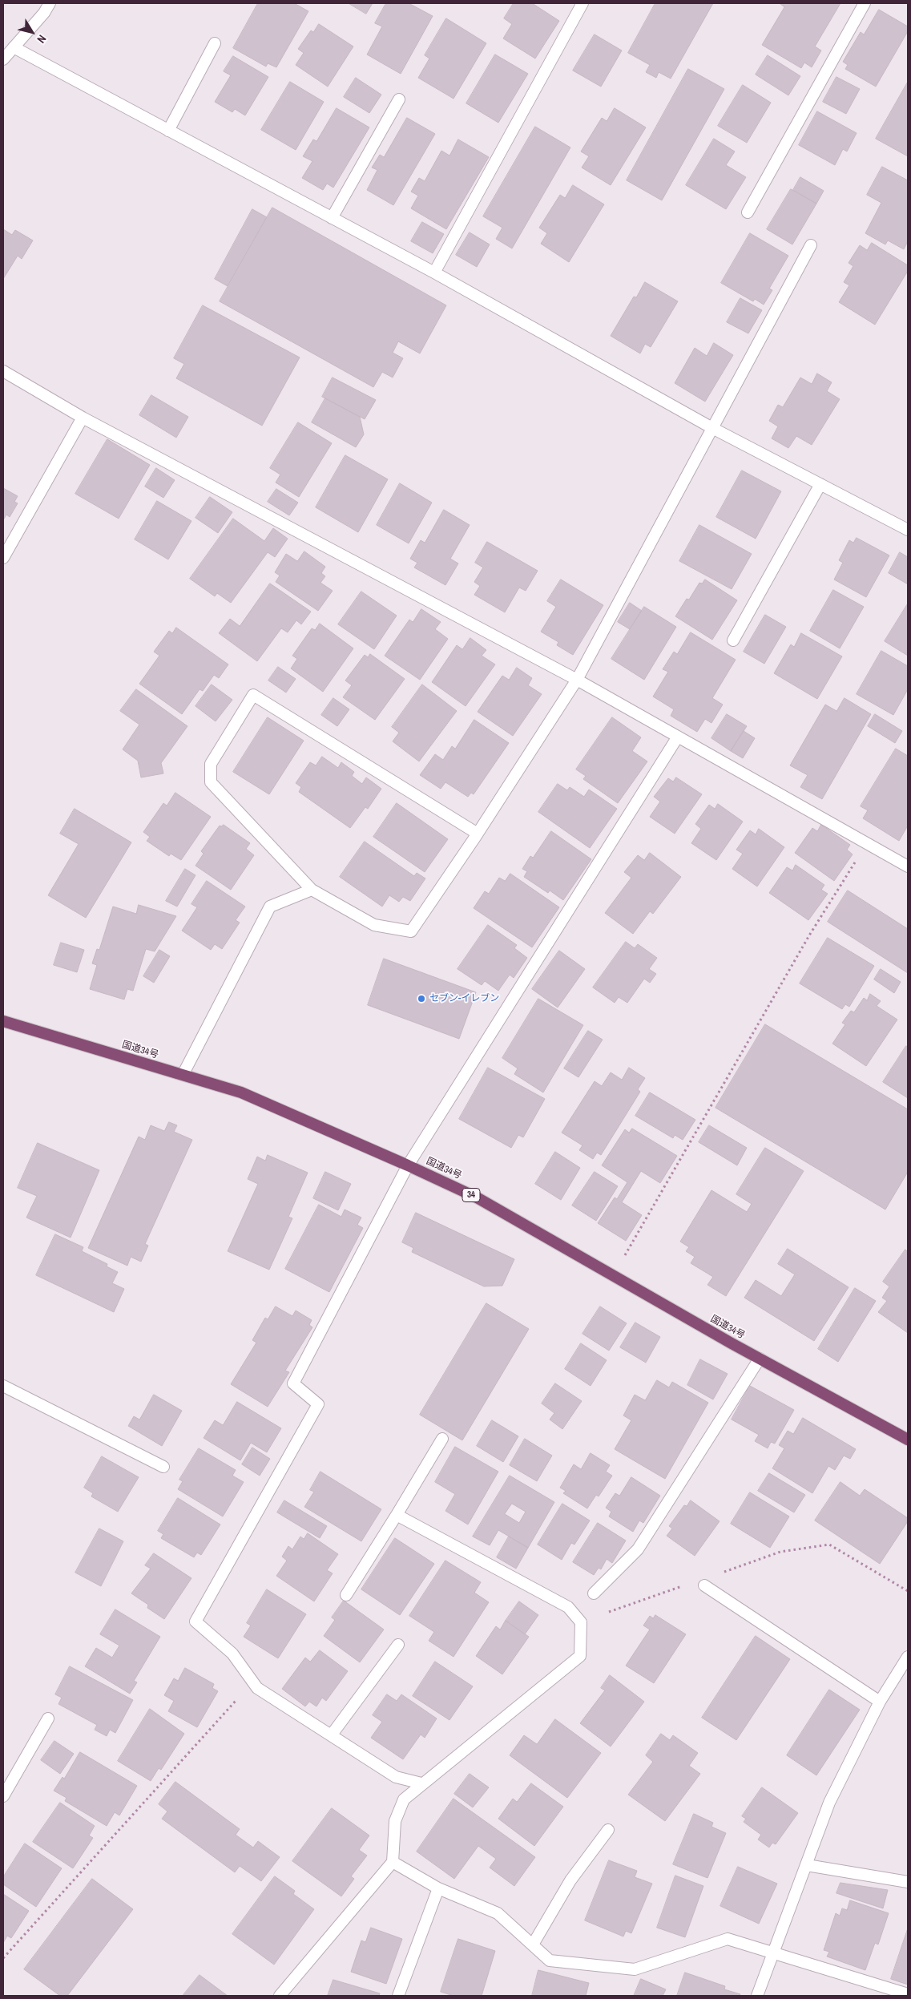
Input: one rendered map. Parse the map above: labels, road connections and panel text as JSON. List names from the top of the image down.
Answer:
{
  "streets": {
    "highway": ["国道34号", "34"]
  },
  "places": ["セブン-イレブン"],
  "north": "bottom right"
}
